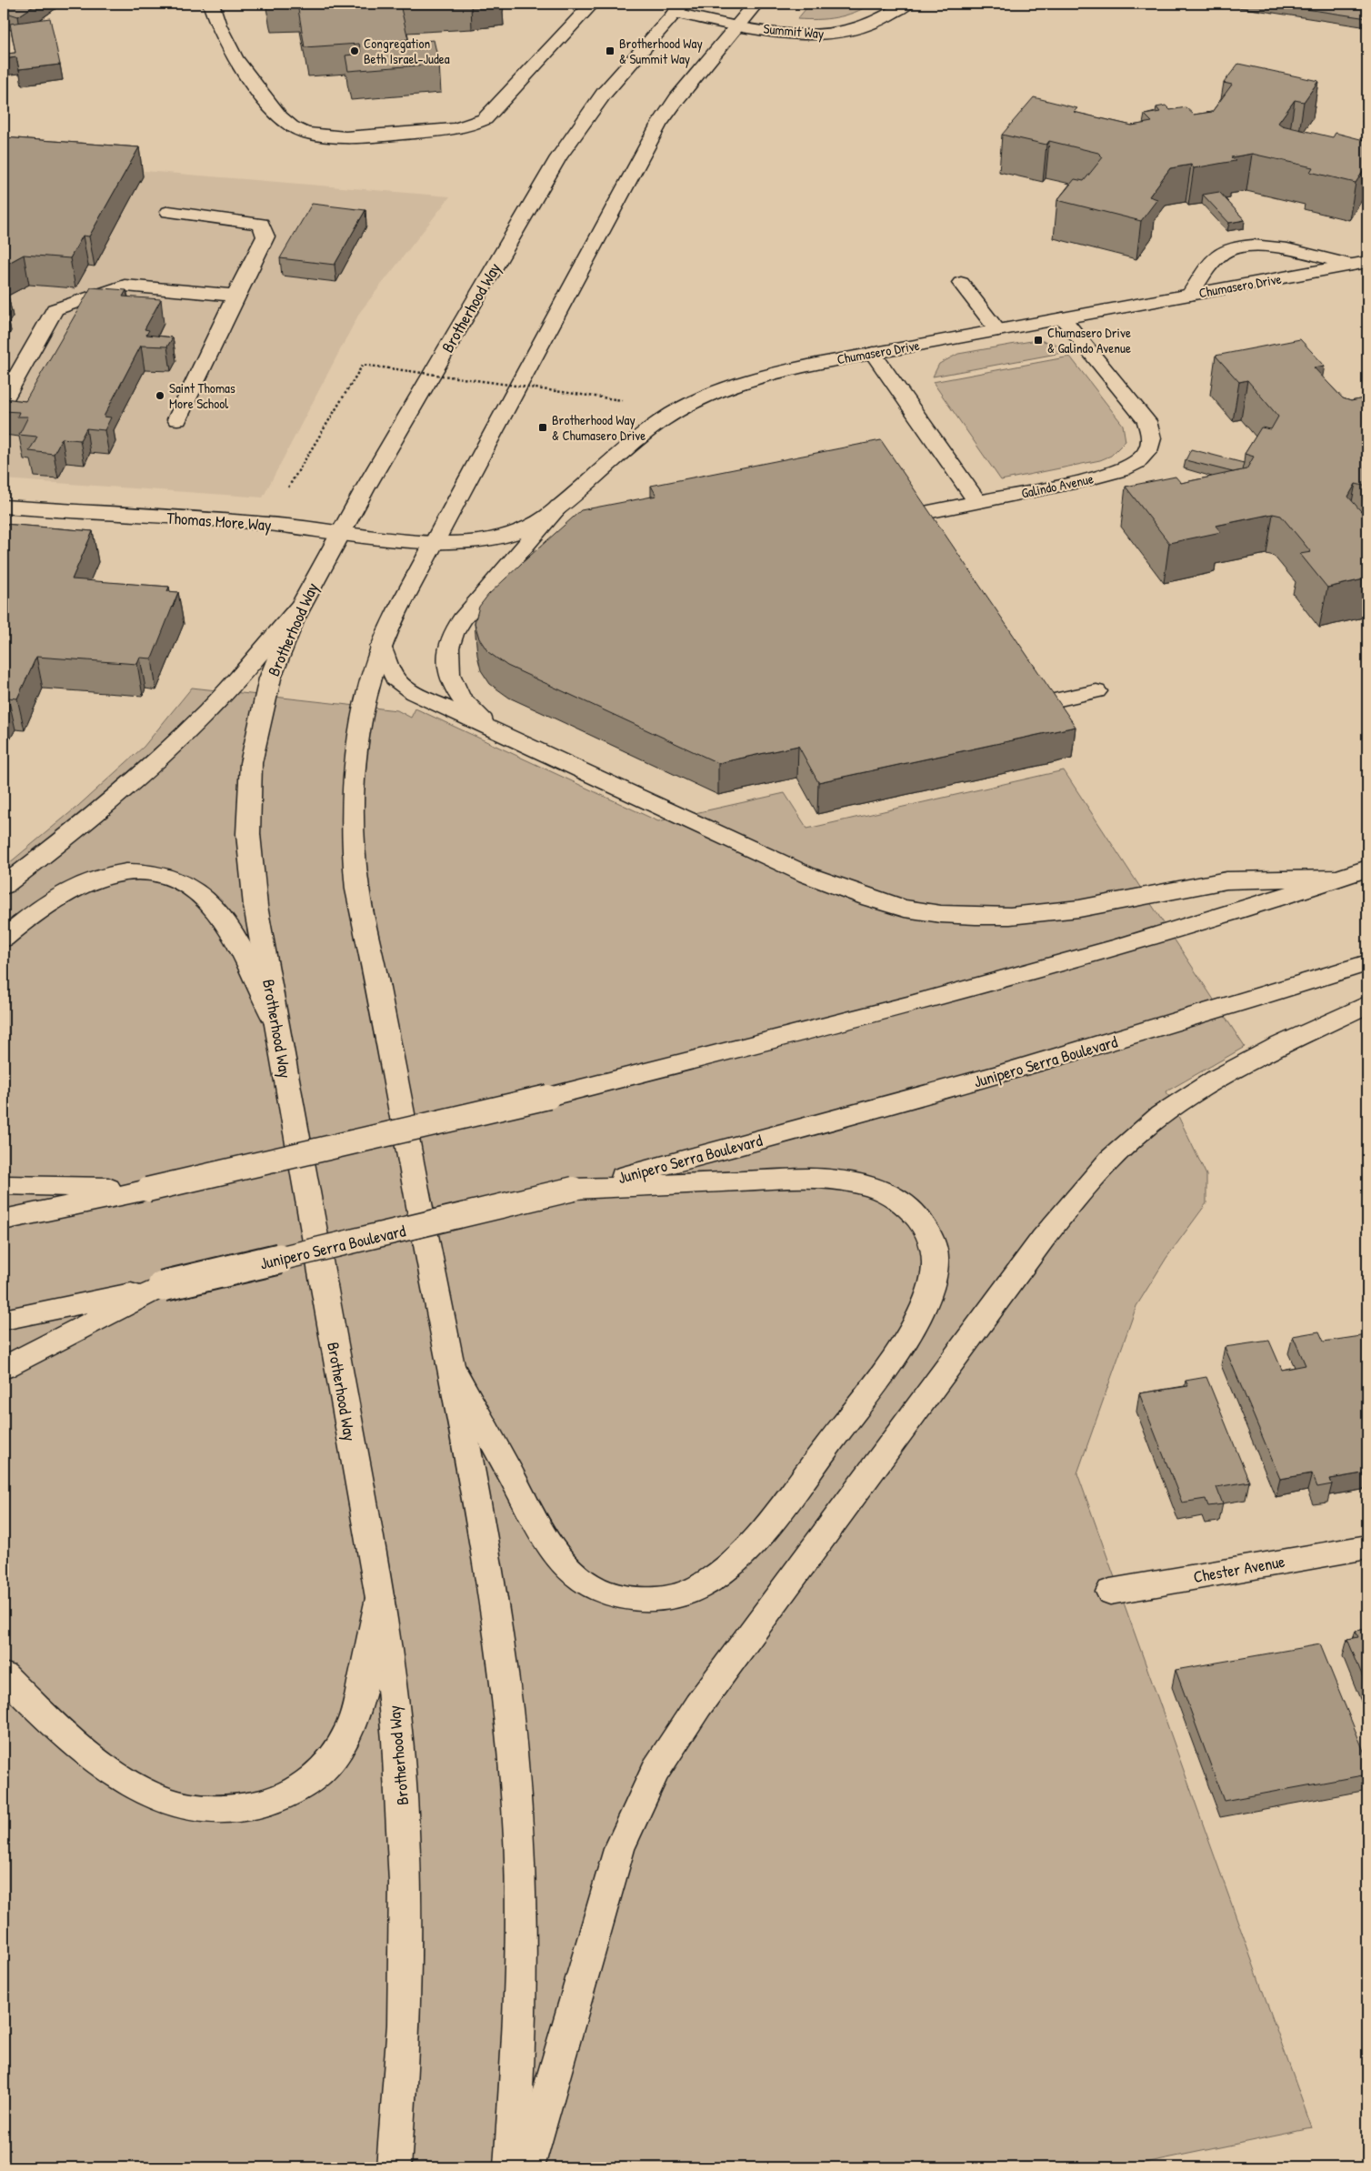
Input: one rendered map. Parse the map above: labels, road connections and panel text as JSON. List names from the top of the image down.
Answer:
{
  "streets": {
    "main road": [
      "Summit Way",
      "Chumasero Drive",
      "Brotherhood Way",
      "Galindo Avenue",
      "Thomas More Way",
      "Junipero Serra Boulevard",
      "Chester Avenue"
    ]
  },
  "crossings": [
    ["Summit Way", "Brotherhood Way"],
    ["Chumasero Drive", "Galindo Avenue"],
    ["Chumasero Drive", "Thomas More Way"],
    ["Brotherhood Way", "Thomas More Way"]
  ],
  "places": {
    "other": ["Congregation Beth Israel-Judea", "Saint Thomas More School"],
    "transit": ["Brotherhood Way & Summit Way", "Chumasero Drive & Galindo Avenue", "Brotherhood Way & Chumasero Drive"]
  }
}
